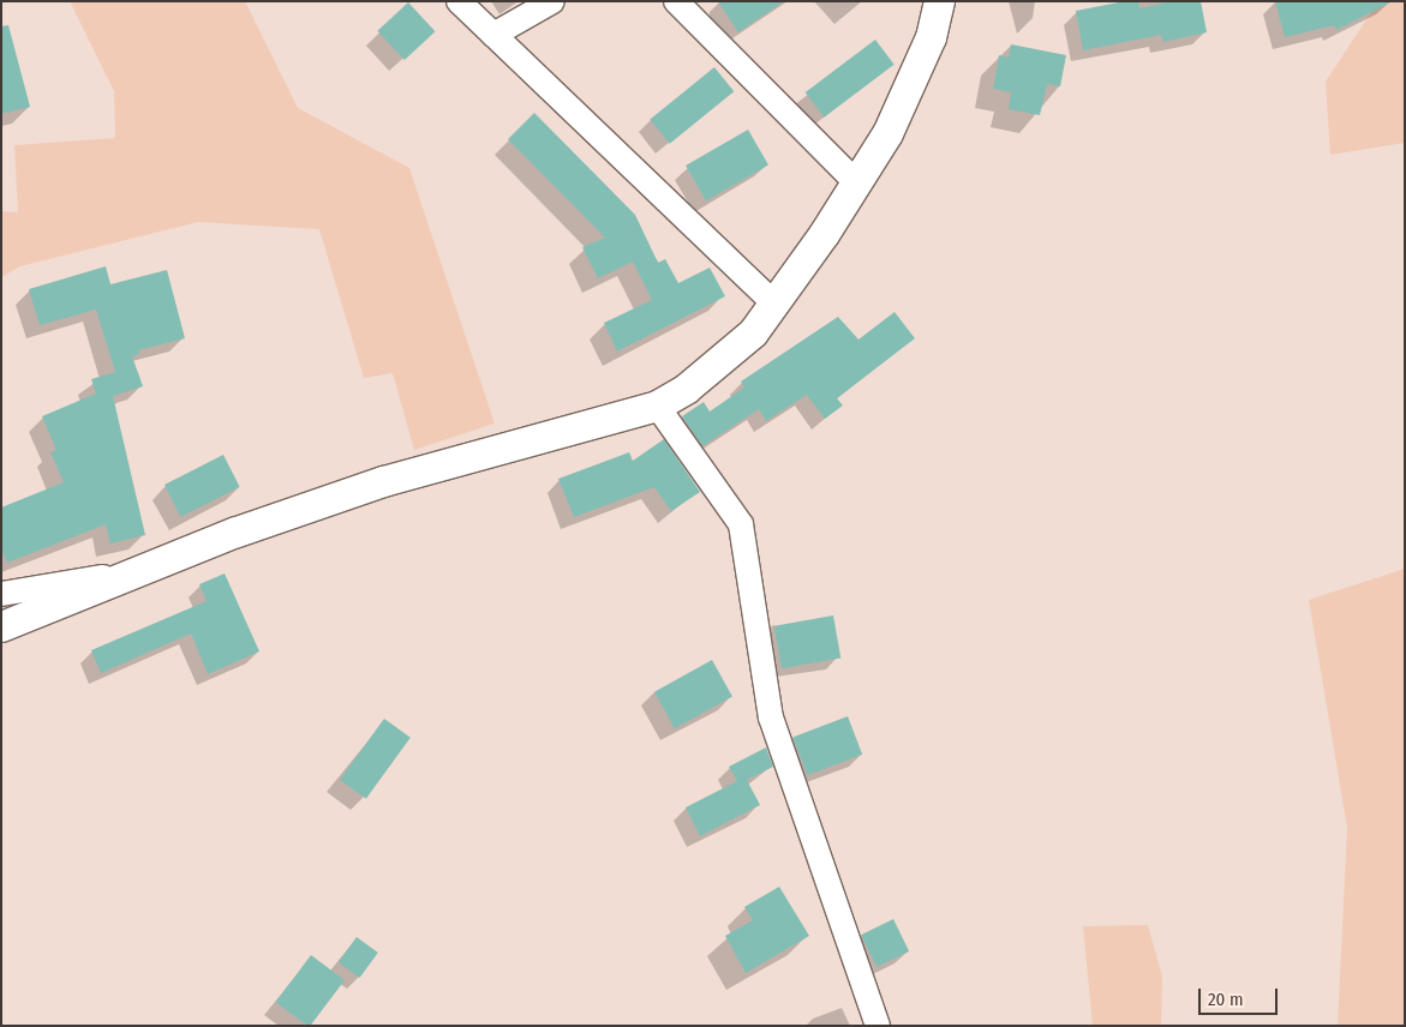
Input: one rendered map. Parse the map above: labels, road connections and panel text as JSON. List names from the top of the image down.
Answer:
{
  "scale_bar": "20 m"
}
